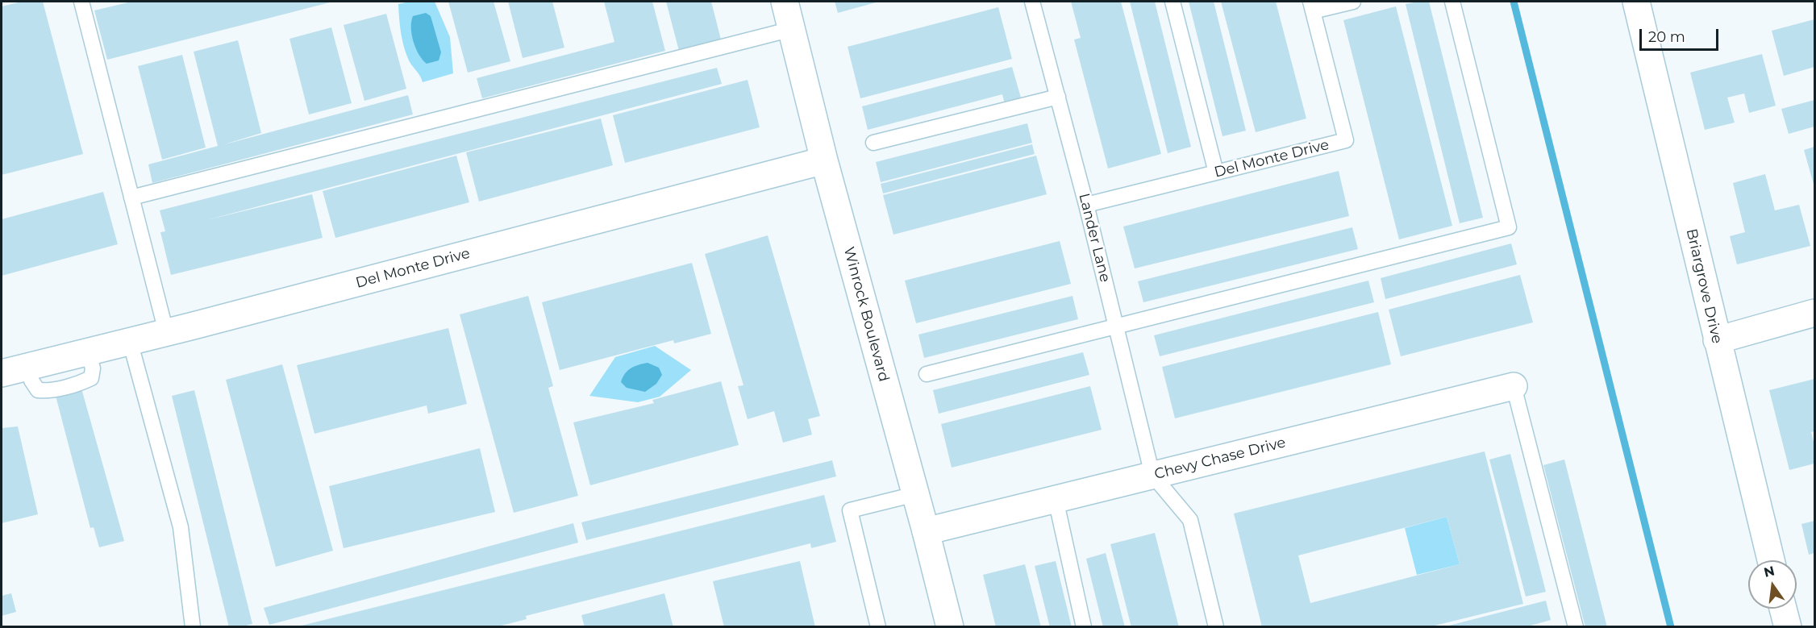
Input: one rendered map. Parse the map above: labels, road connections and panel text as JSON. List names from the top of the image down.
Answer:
{
  "streets": {
    "street": [
      "Del Monte Drive",
      "Briargrove Drive",
      "Winrock Boulevard",
      "Chevy Chase Drive"
    ],
    "lane": ["Lander Lane"]
  },
  "crossings": [
    ["Del Monte Drive", "Lander Lane"],
    ["Del Monte Drive", "Winrock Boulevard"],
    ["Lander Lane", "Chevy Chase Drive"],
    ["Winrock Boulevard", "Chevy Chase Drive"]
  ],
  "scale_bar": "20 m",
  "north": "top"
}
